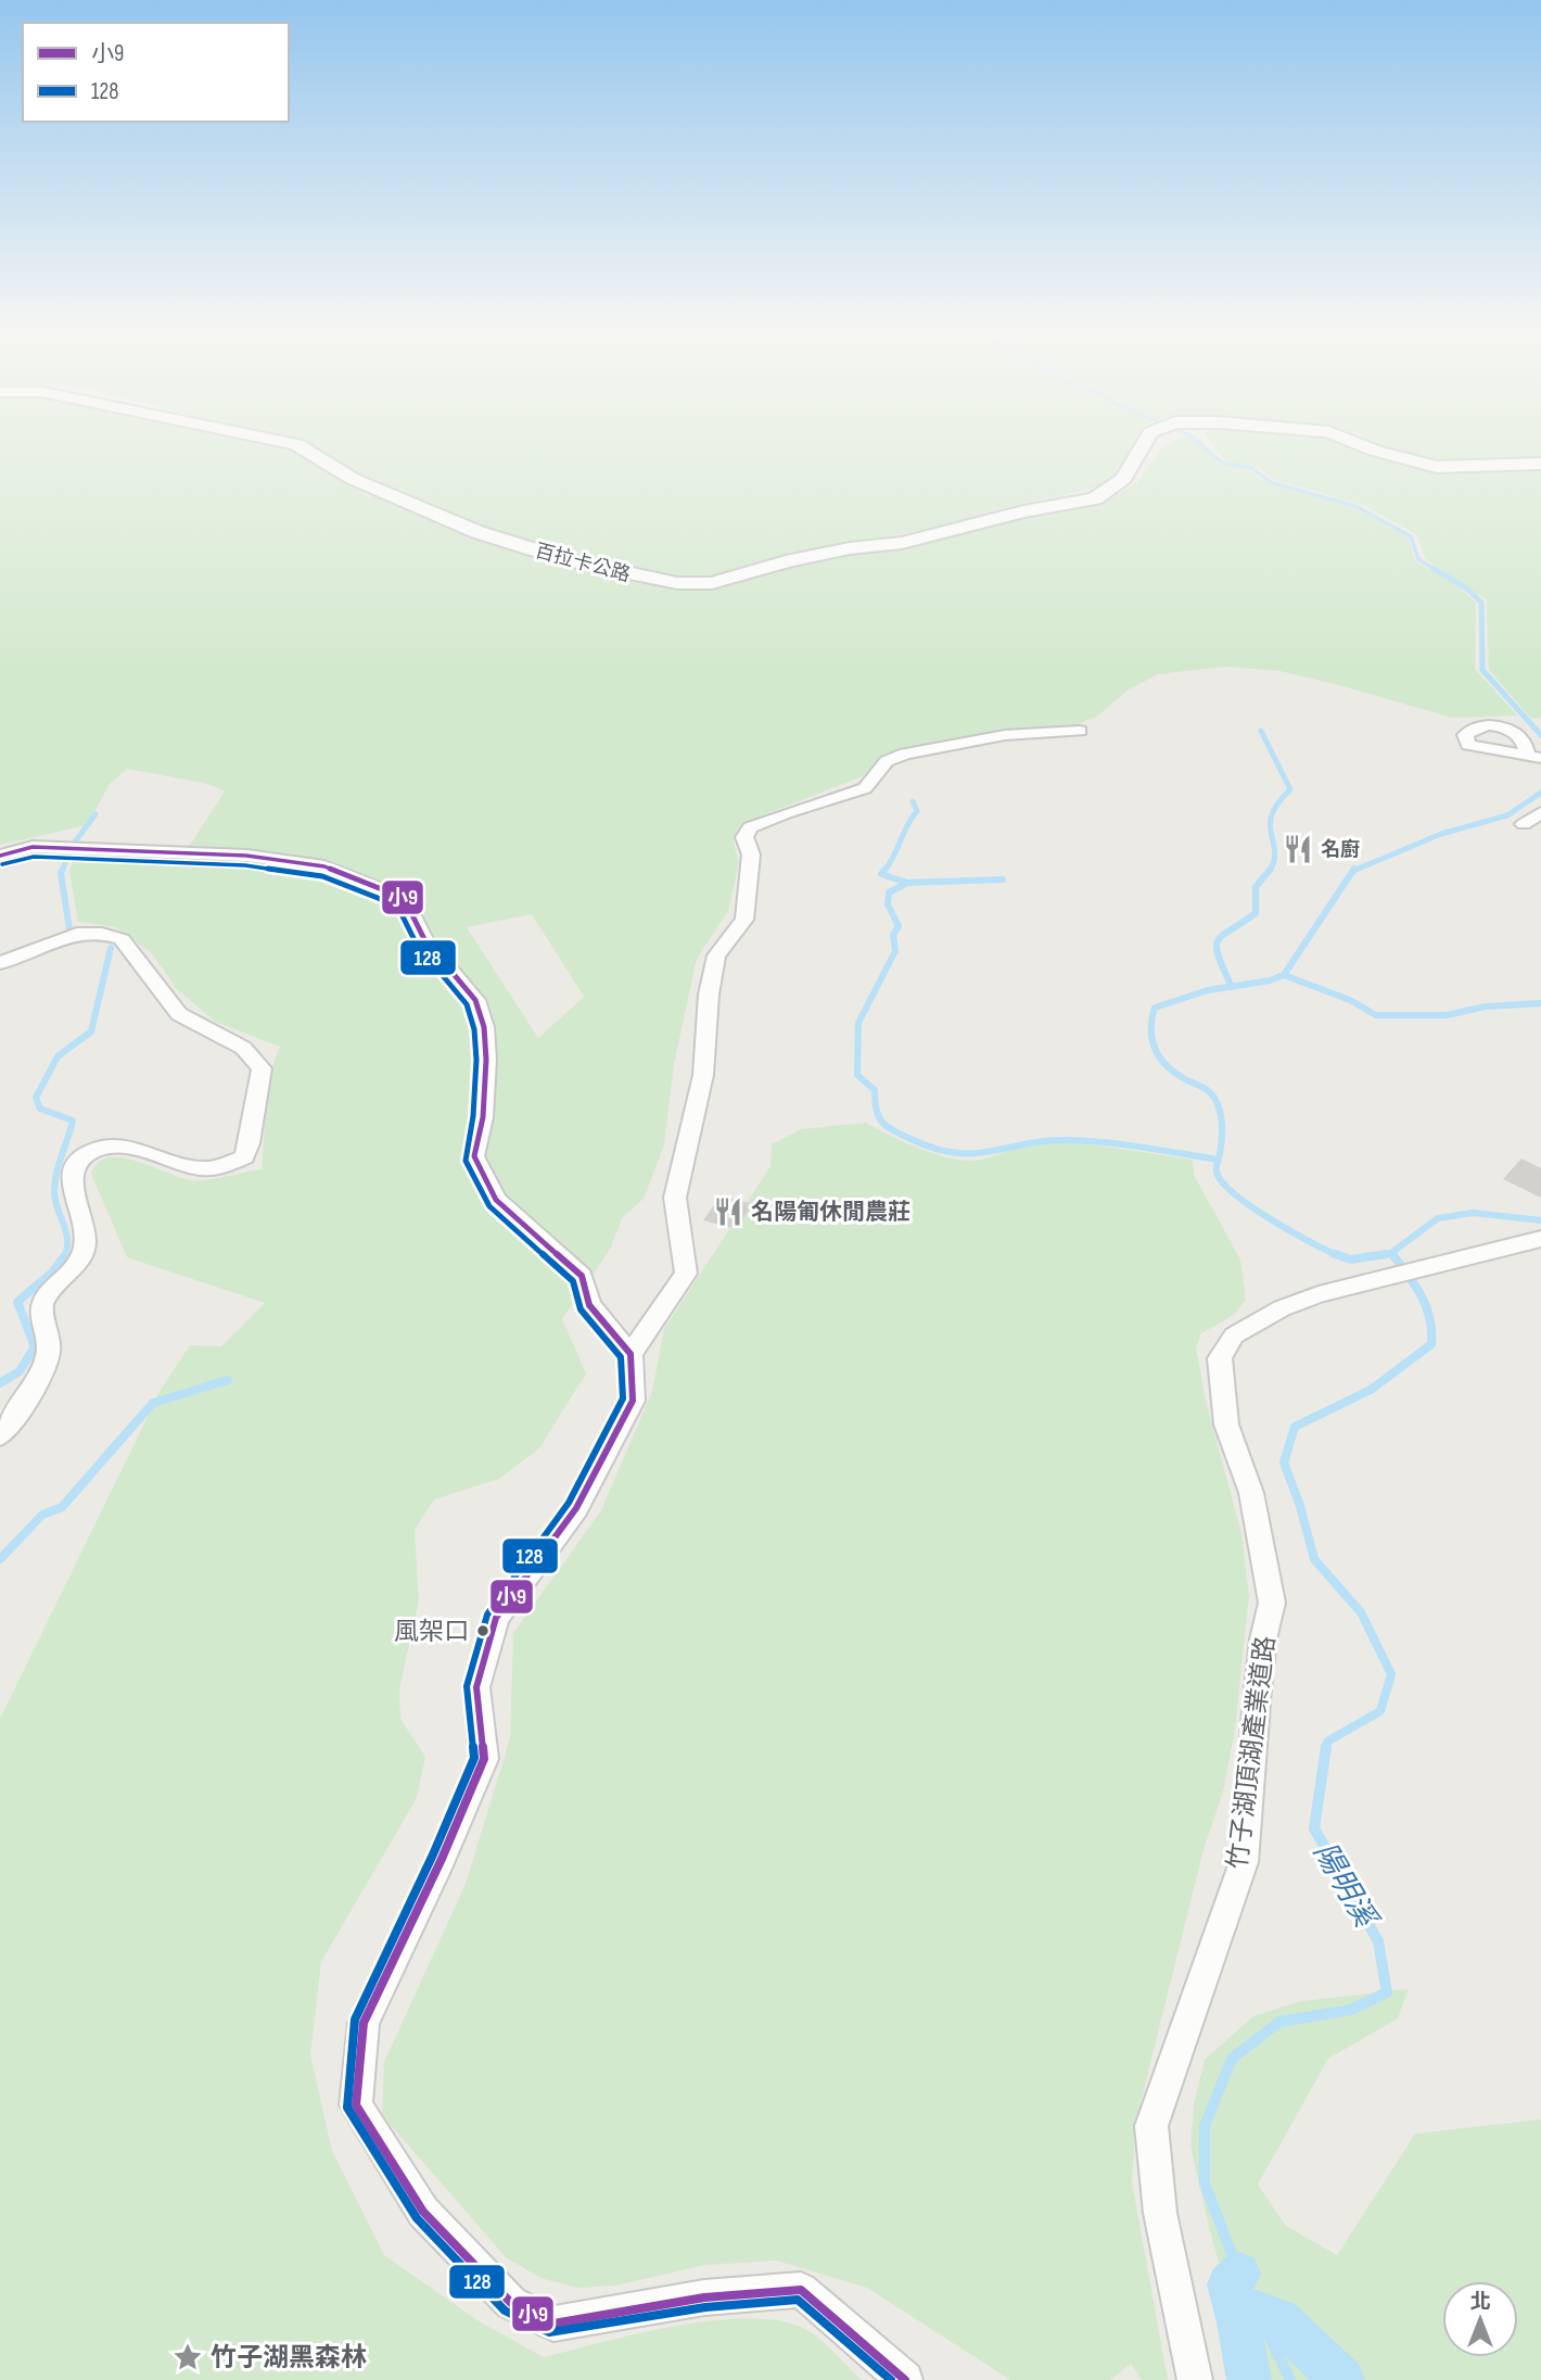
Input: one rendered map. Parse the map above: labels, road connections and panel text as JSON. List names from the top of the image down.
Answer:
{
  "streets": {
    "main road": ["百拉卡公路"],
    "street": ["竹子湖頂湖產業道路"]
  },
  "water": ["陽明溪"],
  "places": {
    "restaurant": ["名廚", "名陽匍休閒農莊"],
    "other": ["風架口"],
    "place": ["竹子湖黑森林"]
  },
  "lines": ["transit line 小9", "transit line 128"],
  "legend": ["小9", "128"],
  "north": "top"
}
